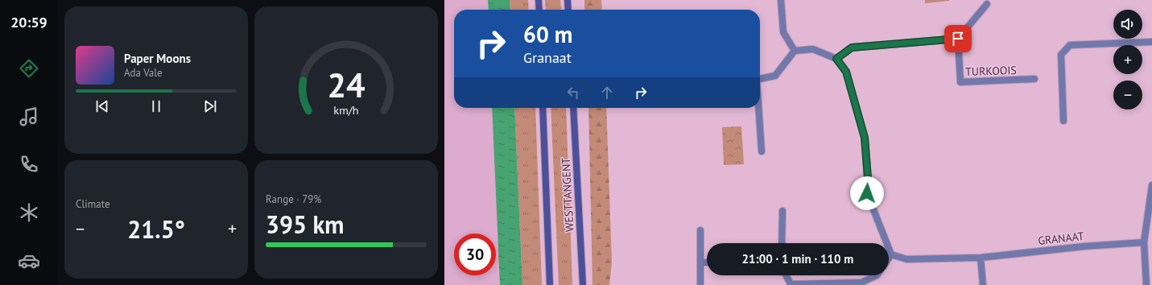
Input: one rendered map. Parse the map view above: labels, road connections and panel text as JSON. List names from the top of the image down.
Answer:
{
  "streets": {
    "main road": ["WESTTANGENT"],
    "street": ["TURKOOIS", "GRANAAT"]
  },
  "page": {
    "tabs": "20:59",
    "map_buttons": ["+", "−"],
    "turn": ["60 m", "Granaat"],
    "song": ["Paper Moons", "Ada Vale"],
    "tile": [
      "Climate",
      ["Range · 79%", "395 km"]
    ],
    "heat": ["−", "21.5°", "+"],
    "limit": "30",
    "trip": "21:00 · 1 min · 110 m",
    "gauge": ["24", "km/h"]
  }
}
